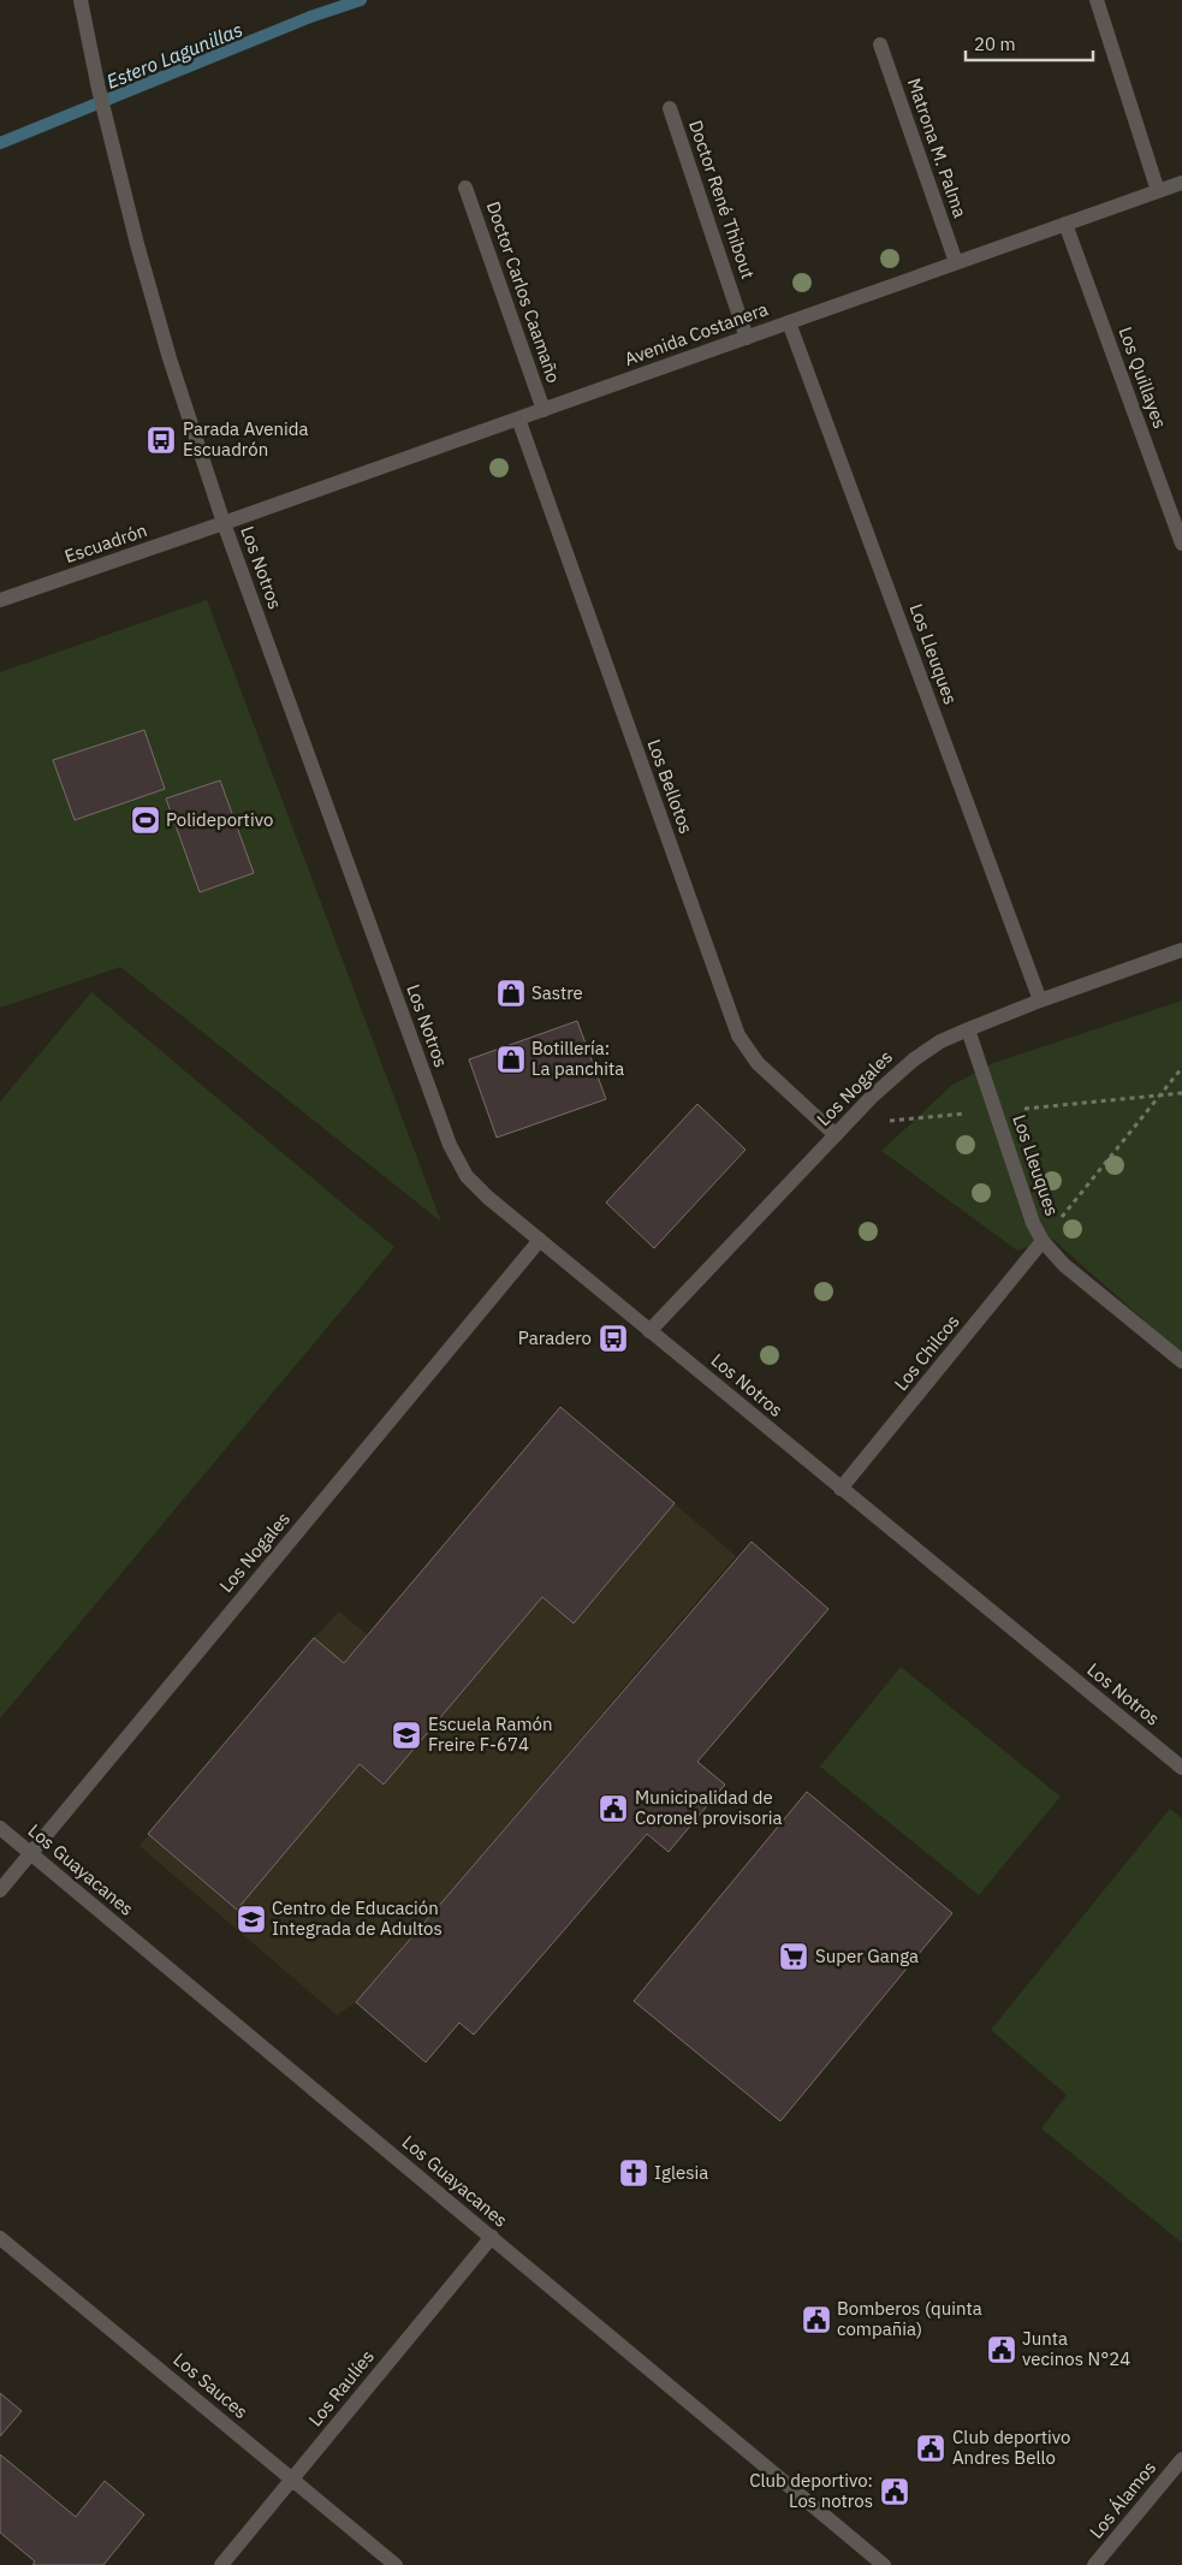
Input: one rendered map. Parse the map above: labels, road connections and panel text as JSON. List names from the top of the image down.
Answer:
{
  "streets": {
    "street": [
      "Matrona M. Palma",
      "Doctor René Thibout",
      "Doctor Carlos Caamaño",
      "Avenida Costanera",
      "Los Quillayes",
      "Escuadrón",
      "Los Notros",
      "Los Lleuques",
      "Los Bellotos",
      "Los Nogales",
      "Los Chilcos",
      "Los Guayacanes",
      "Los Sauces",
      "Los Raulíes",
      "Los Álamos"
    ]
  },
  "crossings": [
    ["Matrona M. Palma", "Avenida Costanera"],
    ["Doctor René Thibout", "Avenida Costanera"],
    ["Doctor Carlos Caamaño", "Avenida Costanera"],
    ["Avenida Costanera", "Los Quillayes"],
    ["Avenida Costanera", "Escuadrón"],
    ["Avenida Costanera", "Los Notros"],
    ["Avenida Costanera", "Los Lleuques"],
    ["Avenida Costanera", "Los Bellotos"],
    ["Escuadrón", "Los Notros"],
    ["Los Notros", "Los Nogales"],
    ["Los Notros", "Los Chilcos"],
    ["Los Lleuques", "Los Nogales"],
    ["Los Lleuques", "Los Chilcos"],
    ["Los Bellotos", "Los Nogales"],
    ["Los Nogales", "Los Guayacanes"],
    ["Los Guayacanes", "Los Raulíes"],
    ["Los Sauces", "Los Raulíes"]
  ],
  "water": ["Estero Lagunillas"],
  "places": {
    "bus stop": ["Parada Avenida Escuadrón", "Paradero"],
    "sports": ["Polideportivo"],
    "shop": ["Sastre", "Botillería: La panchita"],
    "school or university": ["Escuela Ramón Freire F-674", "Centro de Educación Integrada de Adultos"],
    "public building": [
      "Municipalidad de Coronel provisoria",
      "Bomberos (quinta compañia)",
      "Junta vecinos N°24",
      "Club deportivo Andres Bello",
      "Club deportivo: Los notros"
    ],
    "supermarket": ["Super Ganga"],
    "church": ["Iglesia"]
  },
  "scale_bar": "20 m"
}
